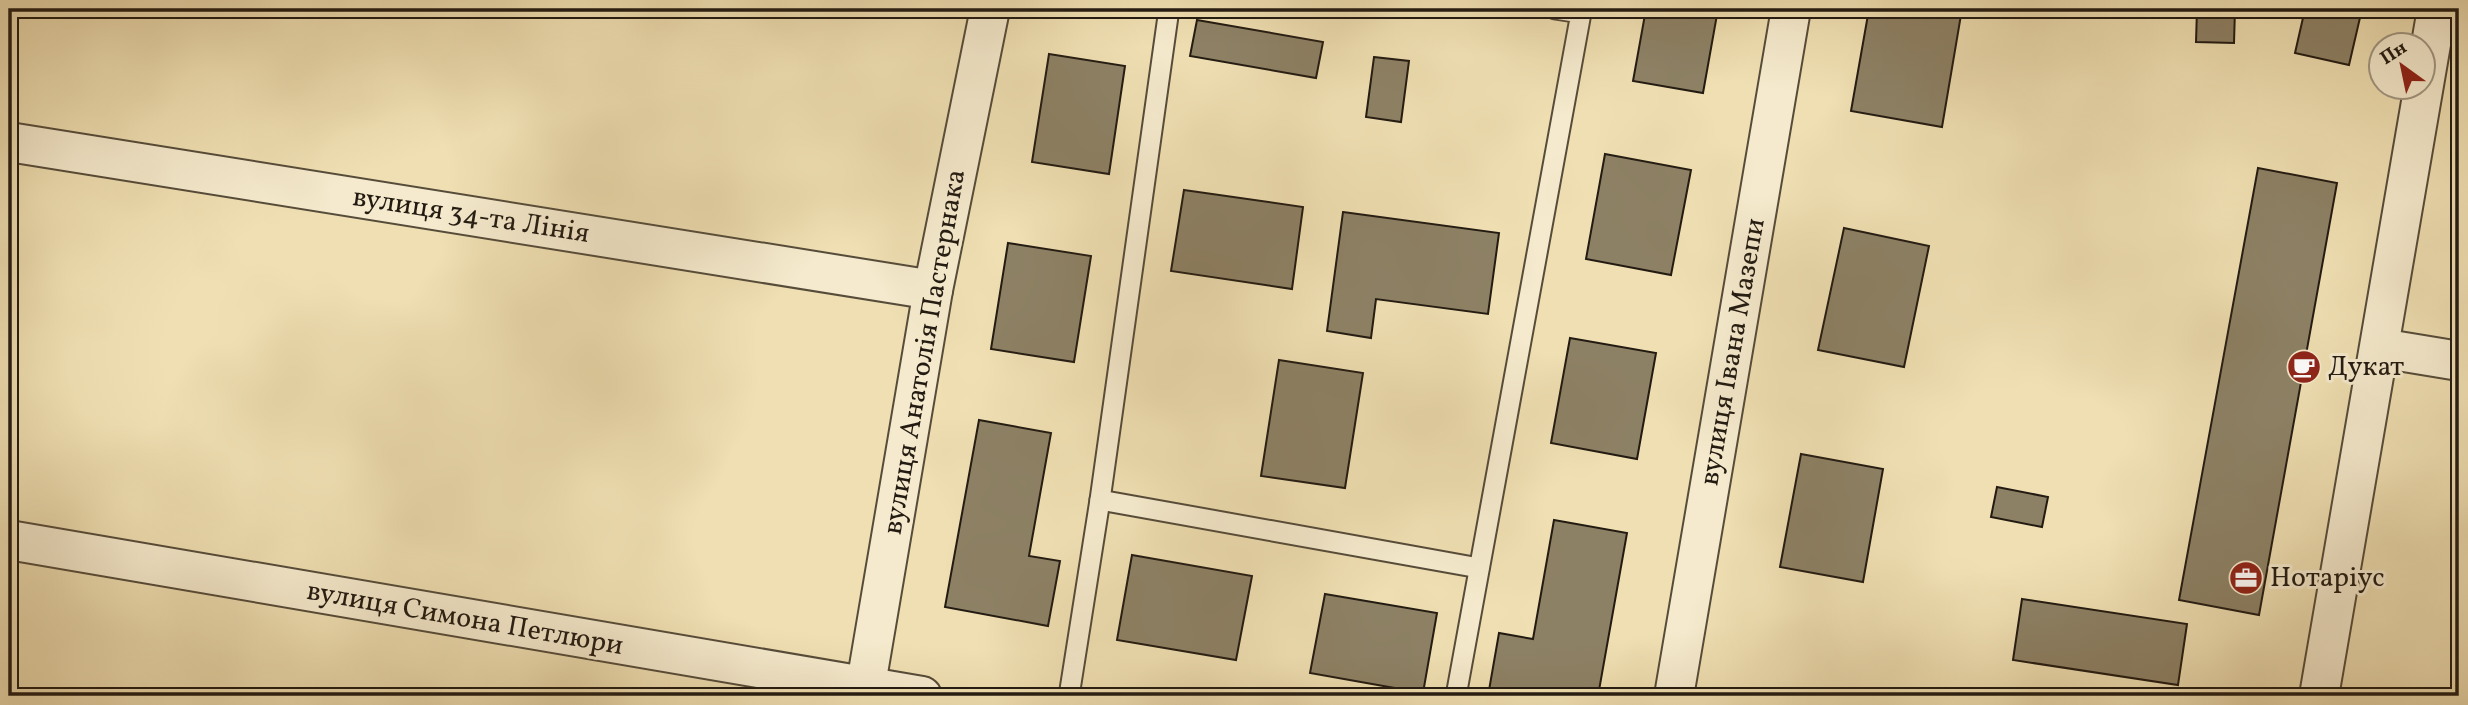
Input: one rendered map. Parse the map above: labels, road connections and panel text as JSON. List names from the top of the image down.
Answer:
{
  "streets": {
    "street": [
      "вулиця 34-та Лінія",
      "вулиця Анатолія Пастернака",
      "вулиця Івана Мазепи",
      "вулиця Симона Петлюри"
    ]
  },
  "crossings": [
    ["вулиця 34-та Лінія", "вулиця Анатолія Пастернака"],
    ["вулиця Анатолія Пастернака", "вулиця Симона Петлюри"]
  ],
  "places": {
    "cafe": ["Дукат"],
    "office": ["Нотаріус"]
  },
  "north": "top left"
}
